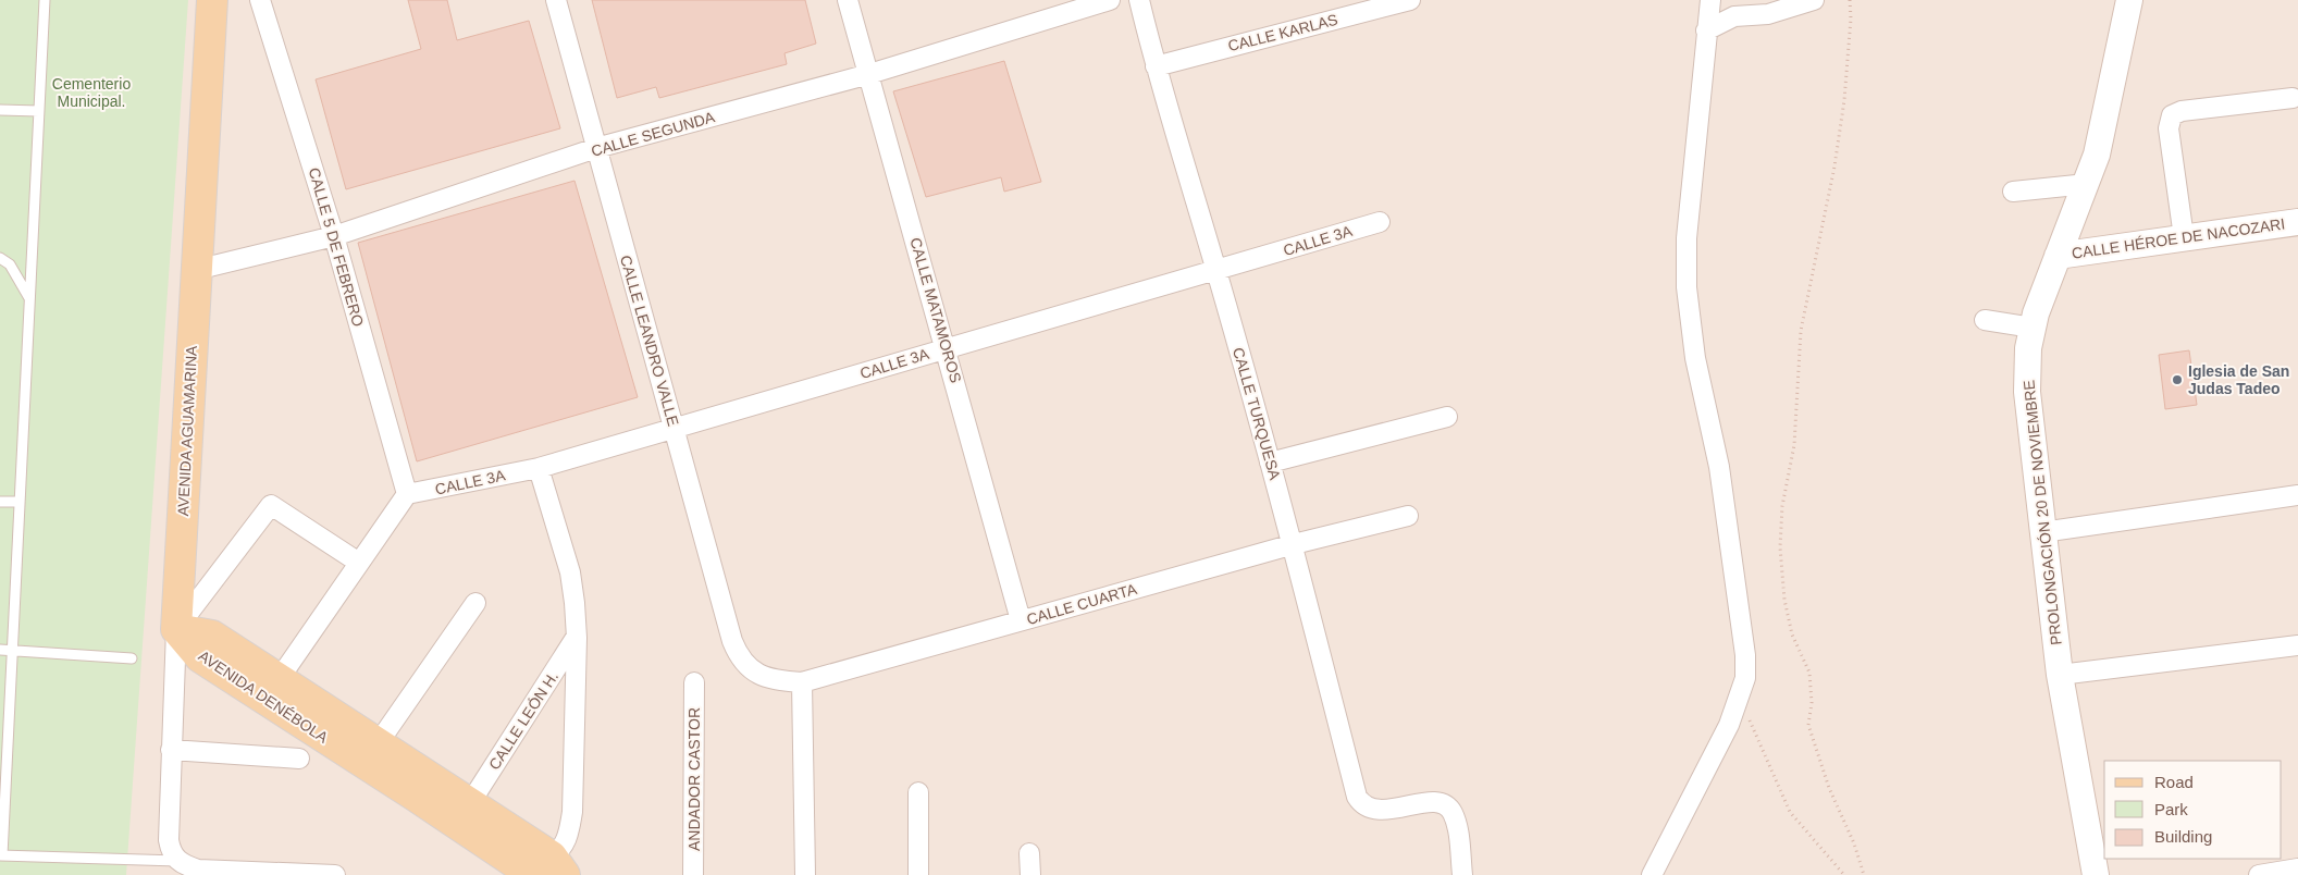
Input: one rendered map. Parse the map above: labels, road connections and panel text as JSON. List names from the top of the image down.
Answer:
{
  "streets": {
    "main road": [
      "CALLE HÉROE DE NACOZARI",
      "AVENIDA AGUAMARINA",
      "PROLONGACIÓN 20 DE NOVIEMBRE",
      "AVENIDA DENÉBOLA"
    ],
    "street": [
      "CALLE KARLAS",
      "CALLE SEGUNDA",
      "CALLE 3A",
      "CALLE 5 DE FEBRERO",
      "CALLE MATAMOROS",
      "CALLE LEANDRO VALLE",
      "CALLE TURQUESA",
      "CALLE CUARTA",
      "CALLE LEÓN H.",
      "ANDADOR CASTOR"
    ]
  },
  "crossings": [
    ["CALLE KARLAS", "CALLE TURQUESA"],
    ["CALLE SEGUNDA", "CALLE 5 DE FEBRERO"],
    ["CALLE SEGUNDA", "CALLE MATAMOROS"],
    ["CALLE SEGUNDA", "CALLE LEANDRO VALLE"],
    ["CALLE SEGUNDA", "AVENIDA AGUAMARINA"],
    ["CALLE HÉROE DE NACOZARI", "PROLONGACIÓN 20 DE NOVIEMBRE"],
    ["CALLE 3A", "CALLE 5 DE FEBRERO"],
    ["CALLE 3A", "CALLE MATAMOROS"],
    ["CALLE 3A", "CALLE LEANDRO VALLE"],
    ["CALLE 3A", "CALLE TURQUESA"],
    ["CALLE MATAMOROS", "CALLE CUARTA"],
    ["CALLE LEANDRO VALLE", "CALLE CUARTA"],
    ["CALLE TURQUESA", "CALLE CUARTA"],
    ["AVENIDA AGUAMARINA", "AVENIDA DENÉBOLA"],
    ["AVENIDA DENÉBOLA", "CALLE LEÓN H."]
  ],
  "parks": ["Cementerio Municipal."],
  "places": ["Iglesia de San Judas Tadeo"],
  "legend": ["Road", "Park", "Building"]
}
